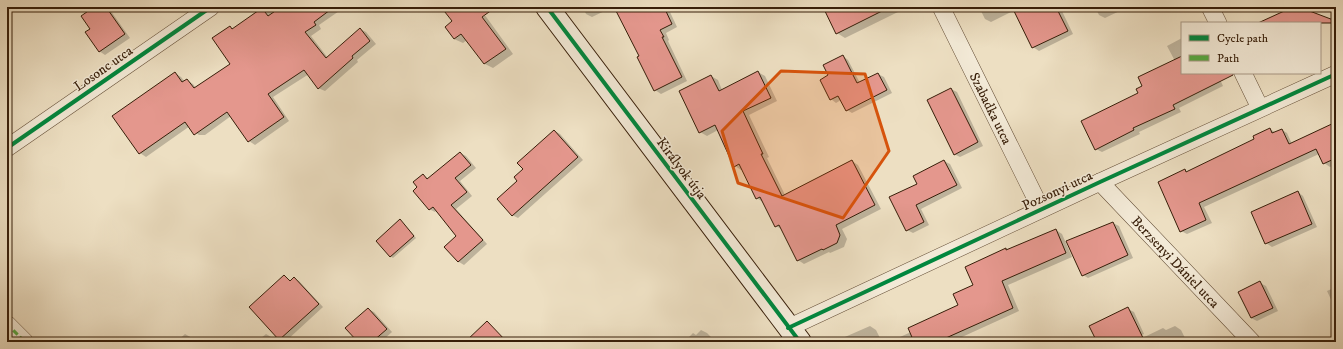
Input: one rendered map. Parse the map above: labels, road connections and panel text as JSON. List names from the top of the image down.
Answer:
{
  "streets": {
    "street": [
      "Losonc utca",
      "Szabadka utca",
      "Királyok útja",
      "Pozsonyi utca",
      "Berzsenyi Dániel utca"
    ]
  },
  "crossings": [
    ["Szabadka utca", "Pozsonyi utca"],
    ["Királyok útja", "Pozsonyi utca"],
    ["Pozsonyi utca", "Berzsenyi Dániel utca"]
  ],
  "legend": ["Cycle path", "Path"]
}
